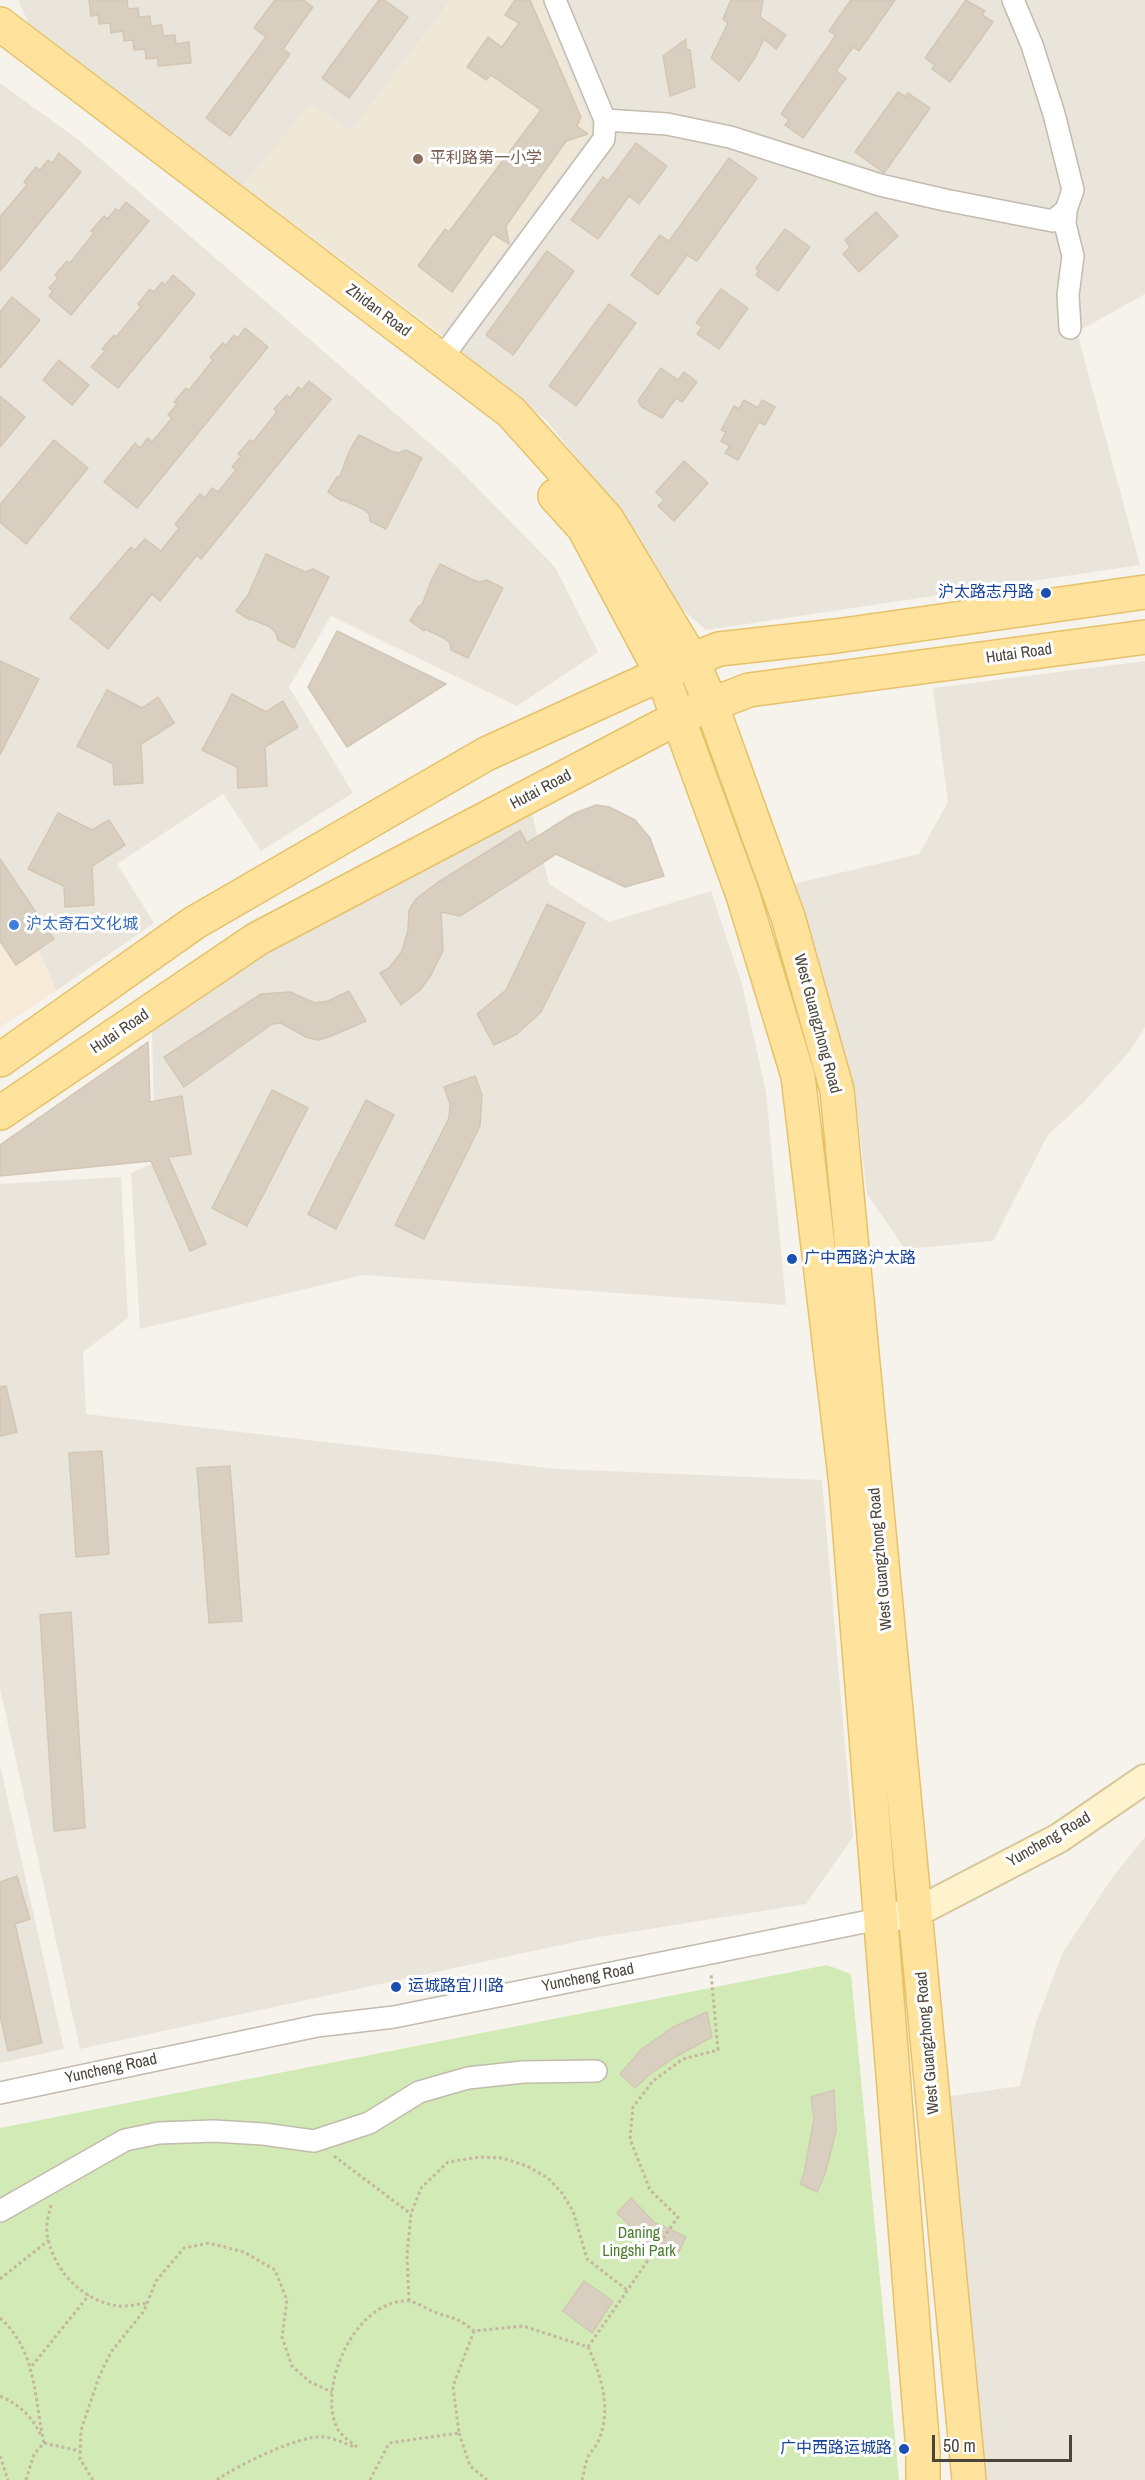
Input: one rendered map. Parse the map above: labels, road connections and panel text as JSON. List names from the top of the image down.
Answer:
{
  "streets": {
    "main road": ["Zhidan Road", "Hutai Road", "West Guangzhong Road"],
    "street": ["Yuncheng Road"]
  },
  "crossings": [
    ["Zhidan Road", "West Guangzhong Road"],
    ["Hutai Road", "West Guangzhong Road"],
    ["West Guangzhong Road", "Yuncheng Road"]
  ],
  "parks": ["Daning Lingshi Park"],
  "places": [
    "平利路第一小学",
    "沪太路志丹路",
    "沪太奇石文化城",
    "广中西路沪太路",
    "运城路宜川路",
    "广中西路运城路"
  ],
  "scale_bar": "50 m"
}
